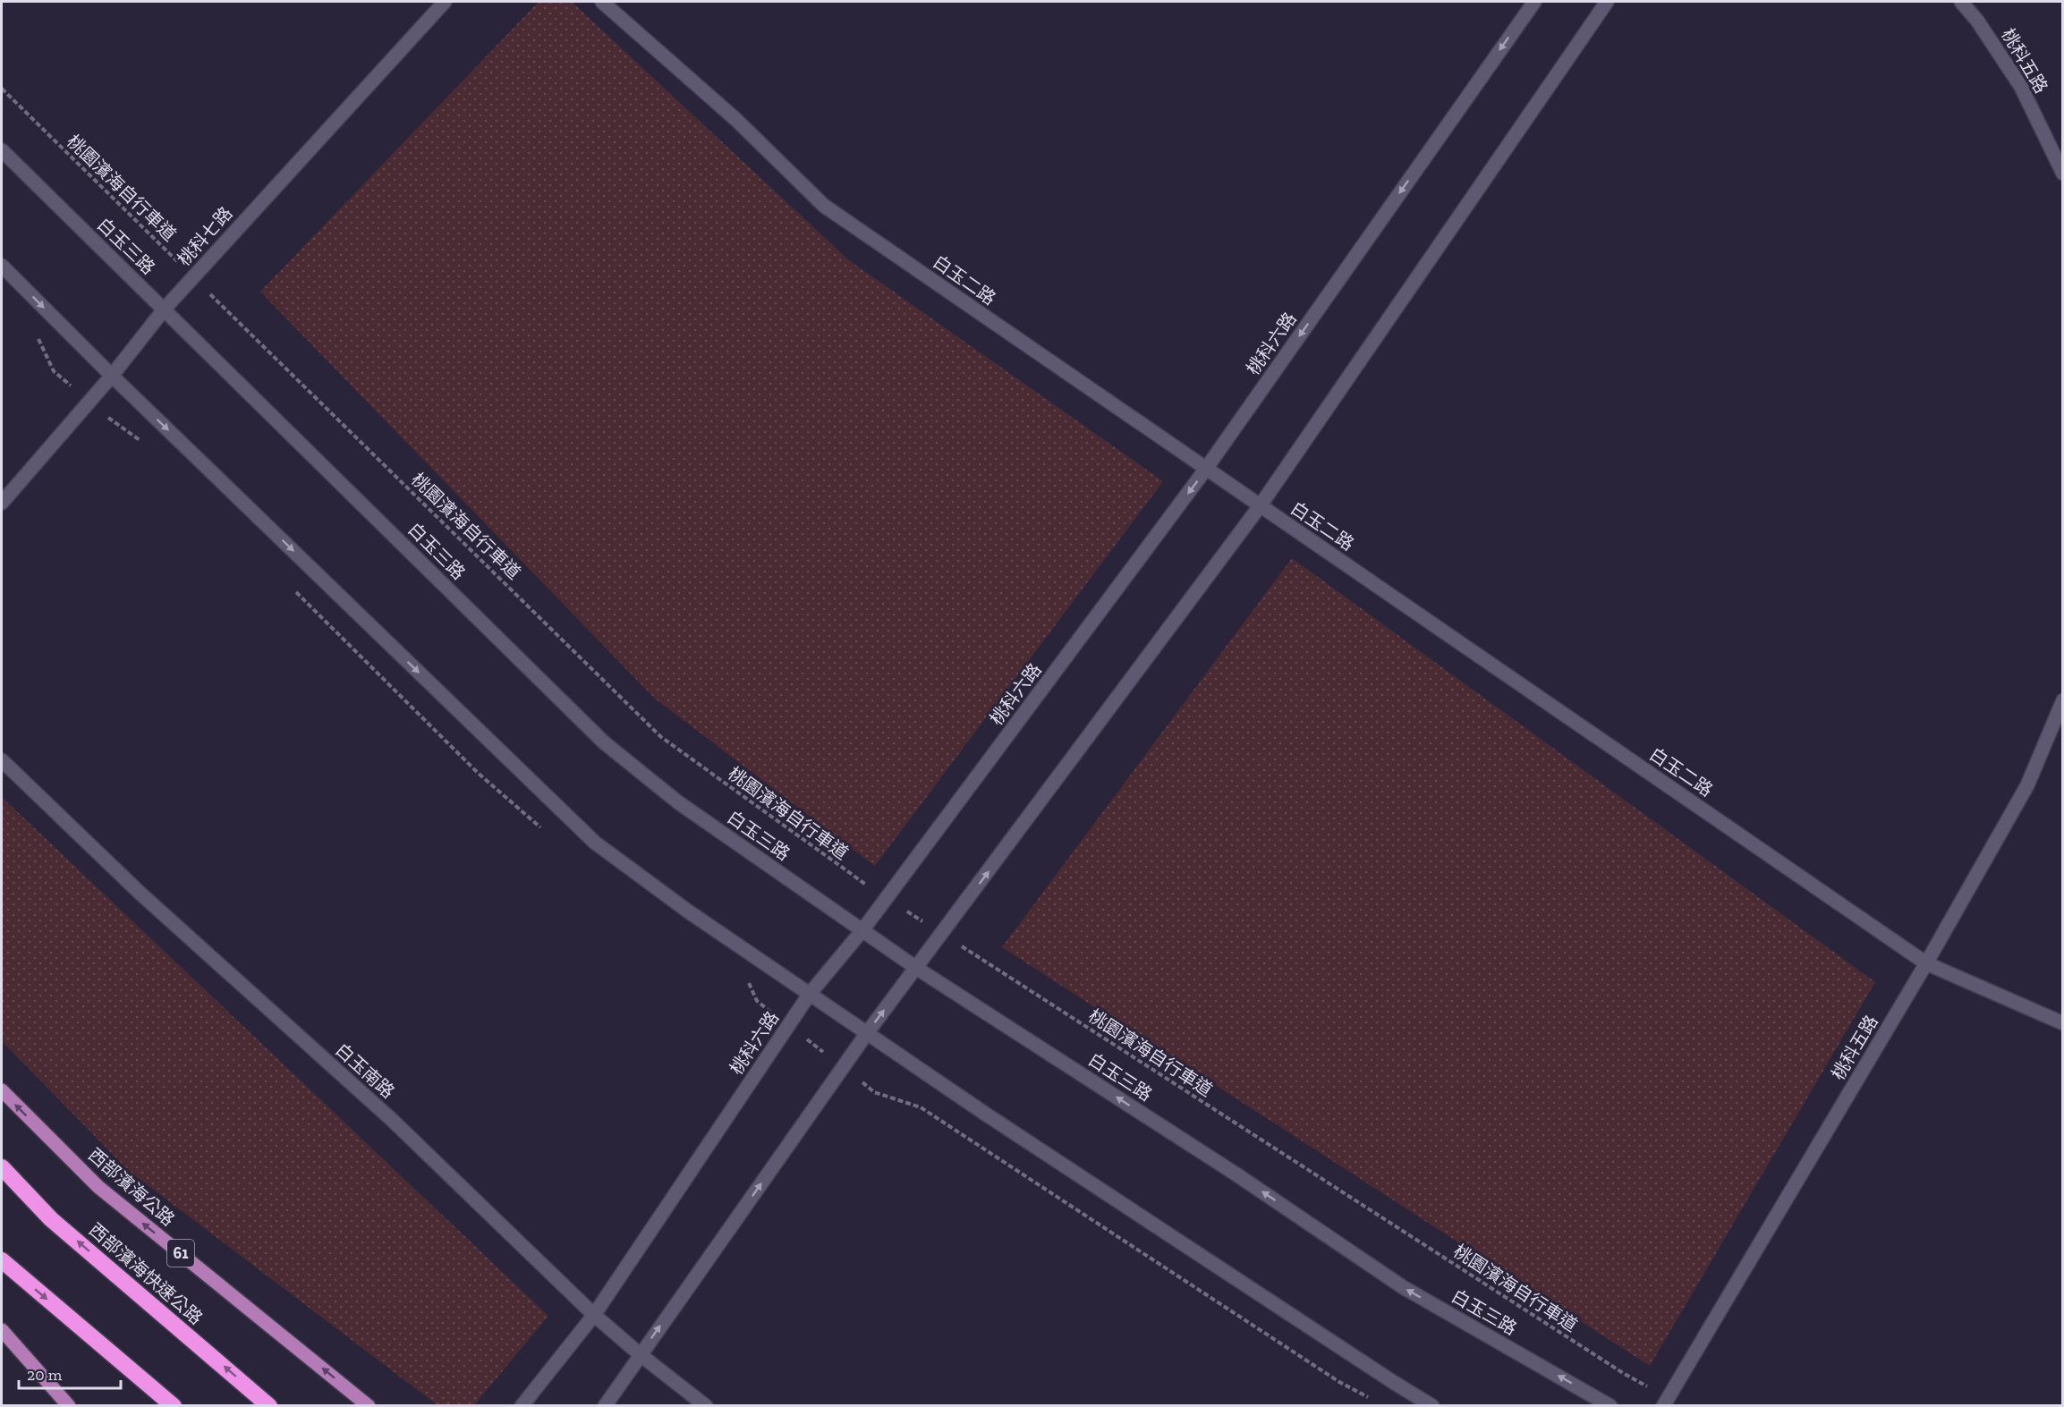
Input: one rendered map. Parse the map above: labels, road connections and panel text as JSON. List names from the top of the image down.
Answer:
{
  "streets": {
    "highway": ["西部濱海快速公路"],
    "main road": ["西部濱海公路", "61"],
    "street": [
      "桃科五路",
      "桃科七路",
      "白玉三路",
      "白玉二路",
      "桃科六路",
      "白玉南路"
    ],
    "path": ["桃園濱海自行車道"]
  },
  "crossings": [
    ["桃科五路", "桃園濱海自行車道"],
    ["桃科五路", "白玉二路"],
    ["桃園濱海自行車道", "桃科七路"],
    ["桃園濱海自行車道", "桃科六路"],
    ["桃科七路", "白玉三路"],
    ["白玉三路", "桃科六路"],
    ["白玉二路", "桃科六路"],
    ["桃科六路", "白玉南路"]
  ],
  "one_way": ["西部濱海公路"],
  "scale_bar": "20 m"
}
